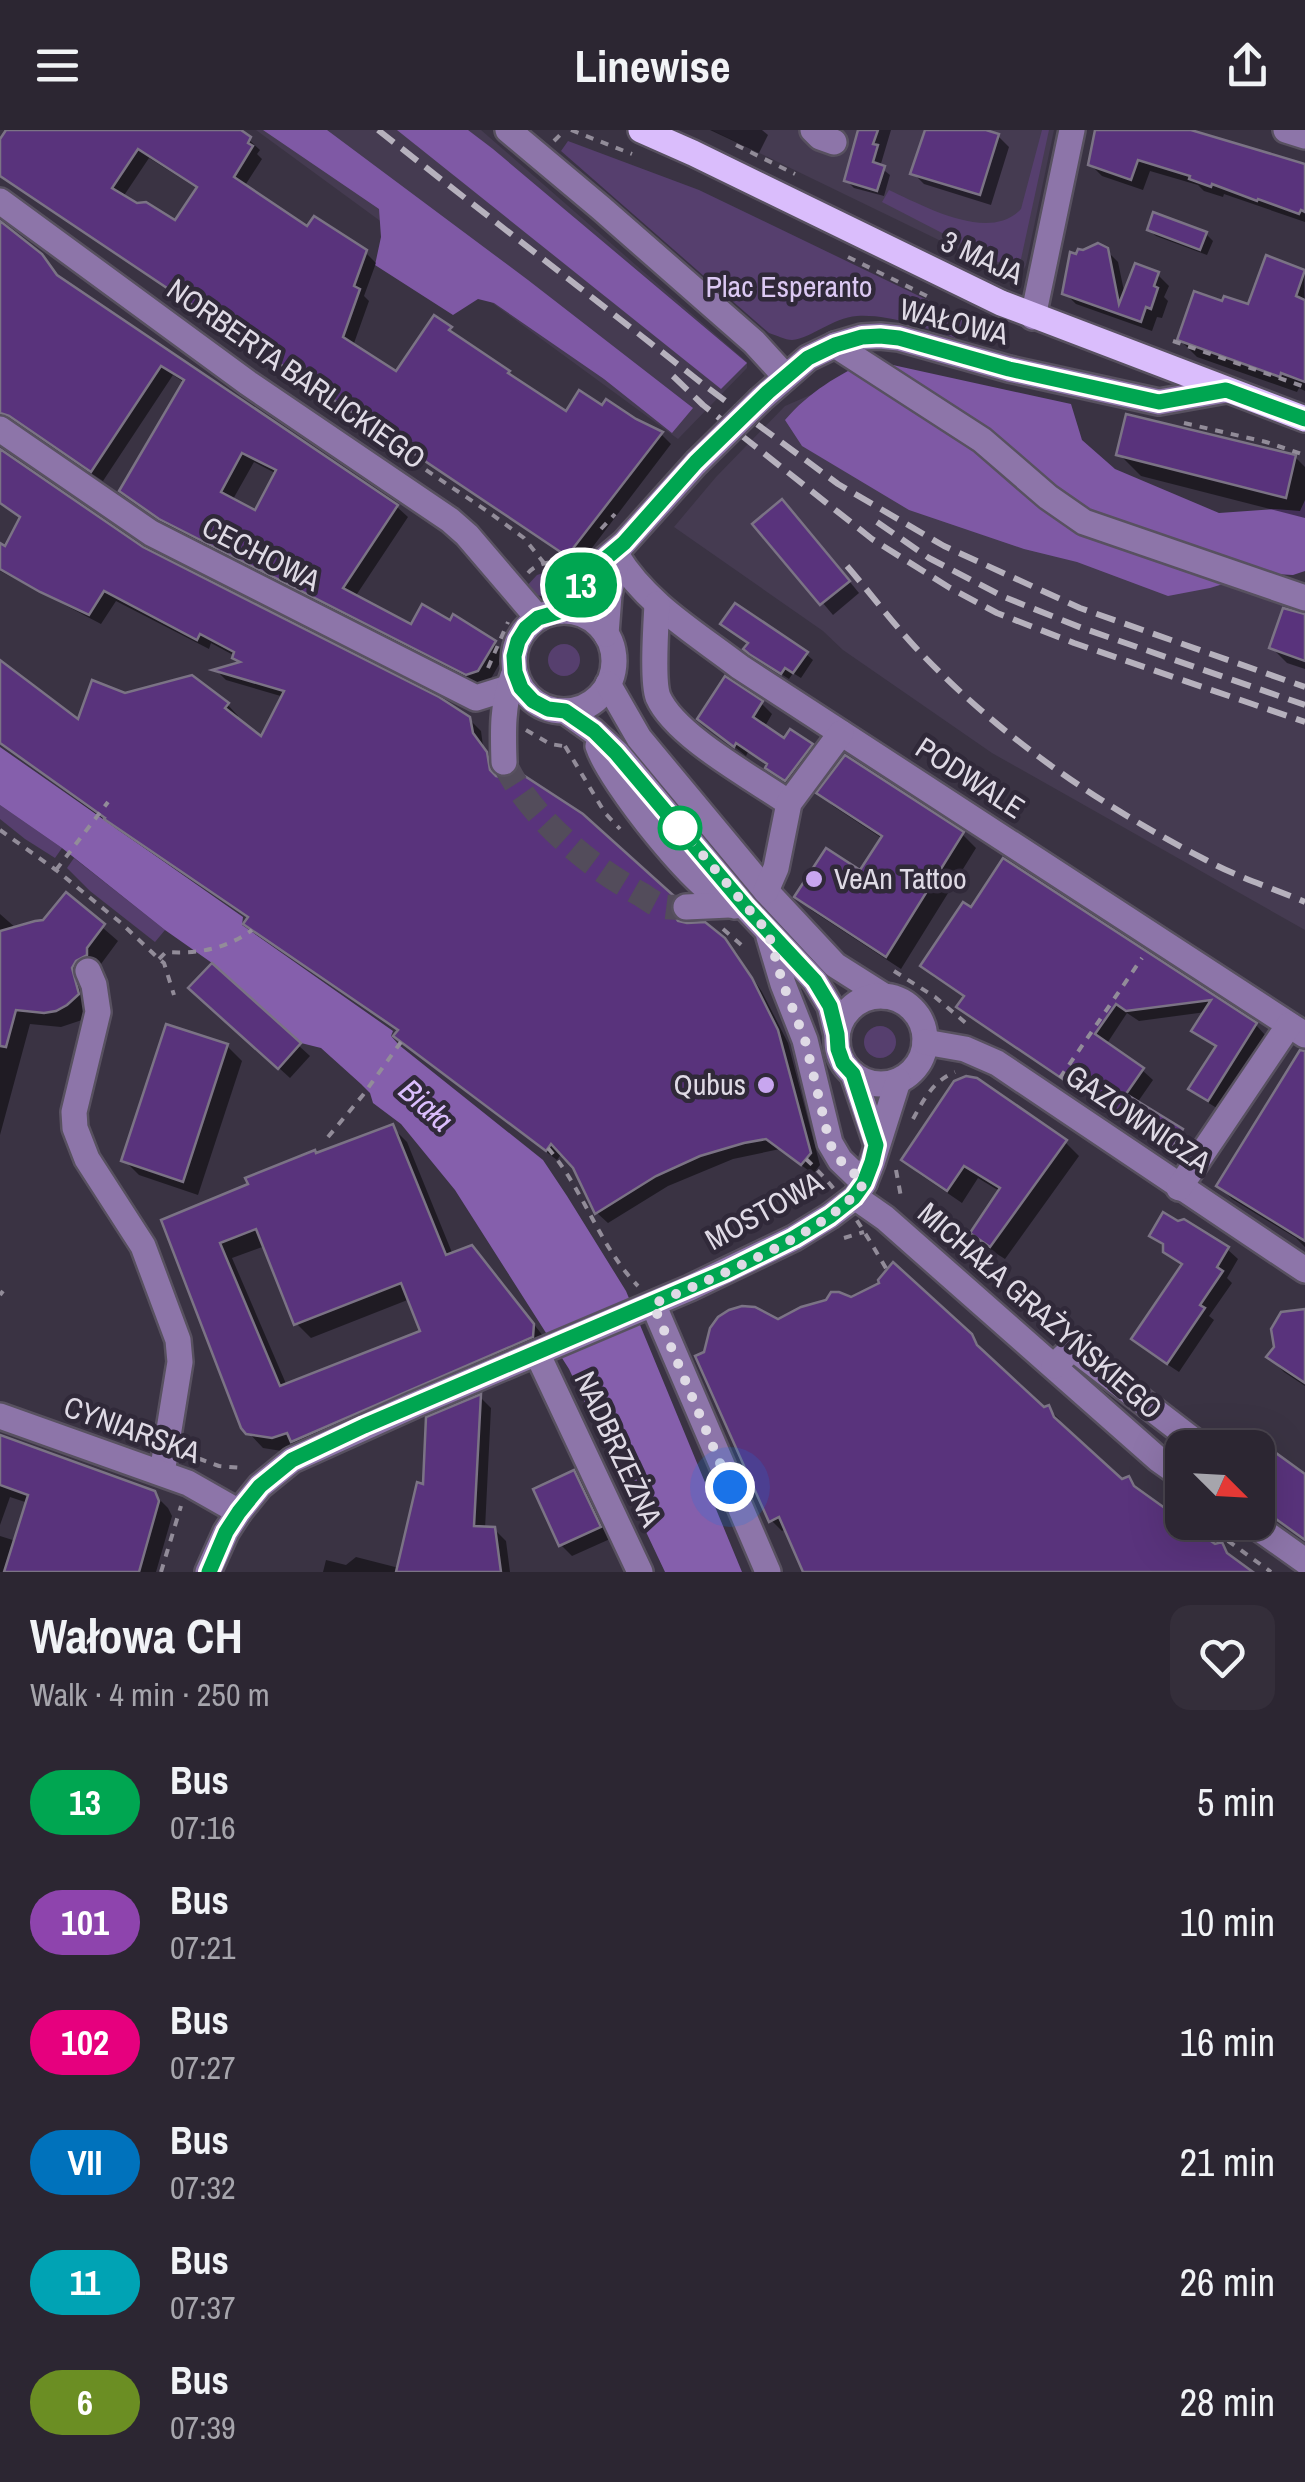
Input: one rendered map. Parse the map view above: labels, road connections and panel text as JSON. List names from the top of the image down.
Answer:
{
  "streets": {
    "main road": ["3 MAJA"],
    "street": [
      "WAŁOWA",
      "NORBERTA BARLICKIEGO",
      "CECHOWA",
      "PODWALE",
      "GAZOWNICZA",
      "MOSTOWA",
      "MICHAŁA GRAŻYŃSKIEGO",
      "CYNIARSKA",
      "NADBRZEŻNA"
    ]
  },
  "crossings": [
    ["3 MAJA", "WAŁOWA"],
    ["WAŁOWA", "NORBERTA BARLICKIEGO"],
    ["WAŁOWA", "CECHOWA"],
    ["WAŁOWA", "PODWALE"],
    ["NORBERTA BARLICKIEGO", "CECHOWA"],
    ["GAZOWNICZA", "MOSTOWA"],
    ["MOSTOWA", "MICHAŁA GRAŻYŃSKIEGO"],
    ["MOSTOWA", "CYNIARSKA"],
    ["MOSTOWA", "NADBRZEŻNA"]
  ],
  "water": ["Biała"],
  "parks": ["Plac Esperanto"],
  "places": ["VeAn Tattoo", "Qubus"],
  "lines": ["bus line 13"],
  "north": "bottom right",
  "page": {
    "header": "Linewise",
    "on_map": "13",
    "heading": ["Wałowa CH", "Walk · 4 min · 250 m"],
    "list": [
      {
        "mark": "13",
        "name": "Bus",
        "note": "07:16",
        "value": "5 min"
      },
      {
        "mark": "101",
        "name": "Bus",
        "note": "07:21",
        "value": "10 min"
      },
      {
        "mark": "102",
        "name": "Bus",
        "note": "07:27",
        "value": "16 min"
      },
      {
        "mark": "VII",
        "name": "Bus",
        "note": "07:32",
        "value": "21 min"
      },
      {
        "mark": "11",
        "name": "Bus",
        "note": "07:37",
        "value": "26 min"
      },
      {
        "mark": "6",
        "name": "Bus",
        "note": "07:39",
        "value": "28 min"
      }
    ]
  }
}
